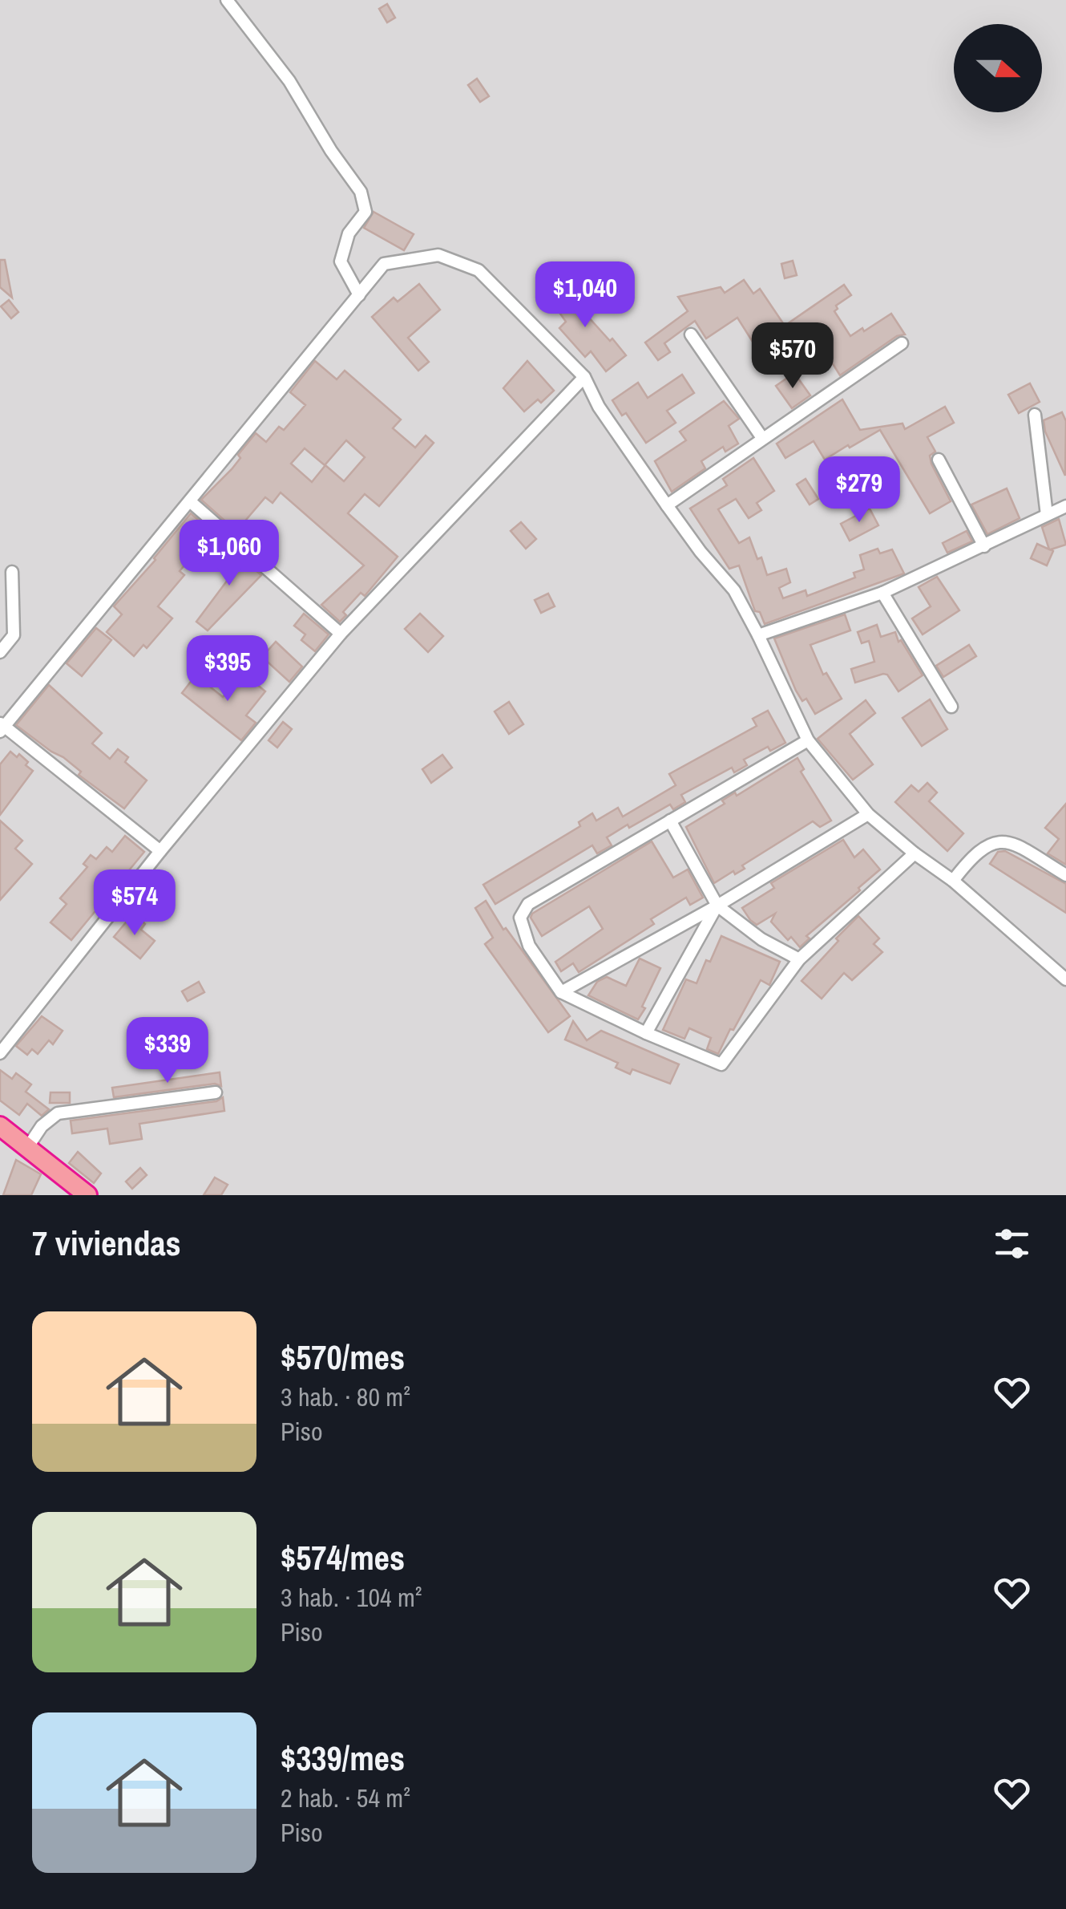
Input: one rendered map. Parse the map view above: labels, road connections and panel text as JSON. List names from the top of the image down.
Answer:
{
  "north": "right",
  "page": {
    "price": [
      "$1,040",
      "$570",
      "$279",
      "$1,060",
      "$395",
      "$574",
      "$339"
    ],
    "heading": "7 viviendas",
    "list": [
      {
        "name": "$570/mes",
        "note": "3 hab. · 80 m² · Piso"
      },
      {
        "name": "$574/mes",
        "note": "3 hab. · 104 m² · Piso"
      },
      {
        "name": "$339/mes",
        "note": "2 hab. · 54 m² · Piso"
      }
    ]
  }
}
